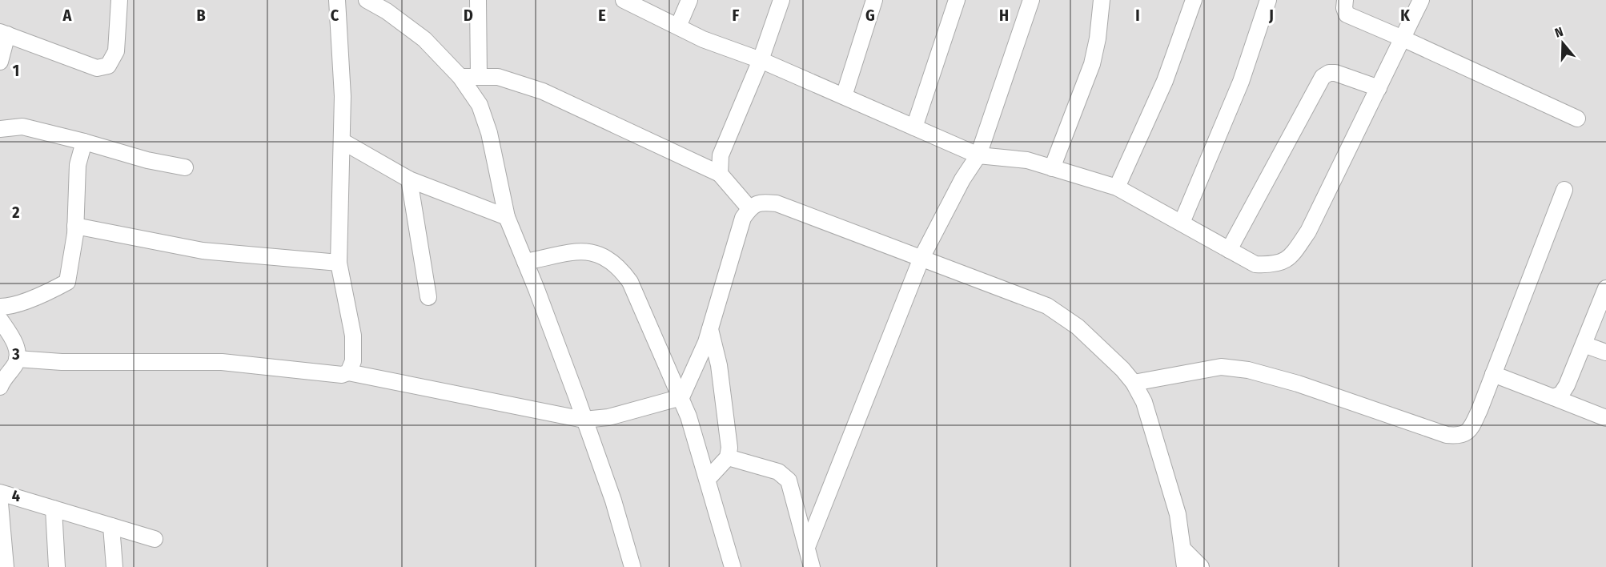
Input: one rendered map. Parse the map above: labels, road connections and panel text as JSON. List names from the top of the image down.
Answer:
{
  "north": "top",
  "grid": {
    "columns": [
      "A",
      "B",
      "C",
      "D",
      "E",
      "F",
      "G",
      "H",
      "I",
      "J",
      "K"
    ],
    "rows": [
      "1",
      "2",
      "3",
      "4"
    ]
  }
}
